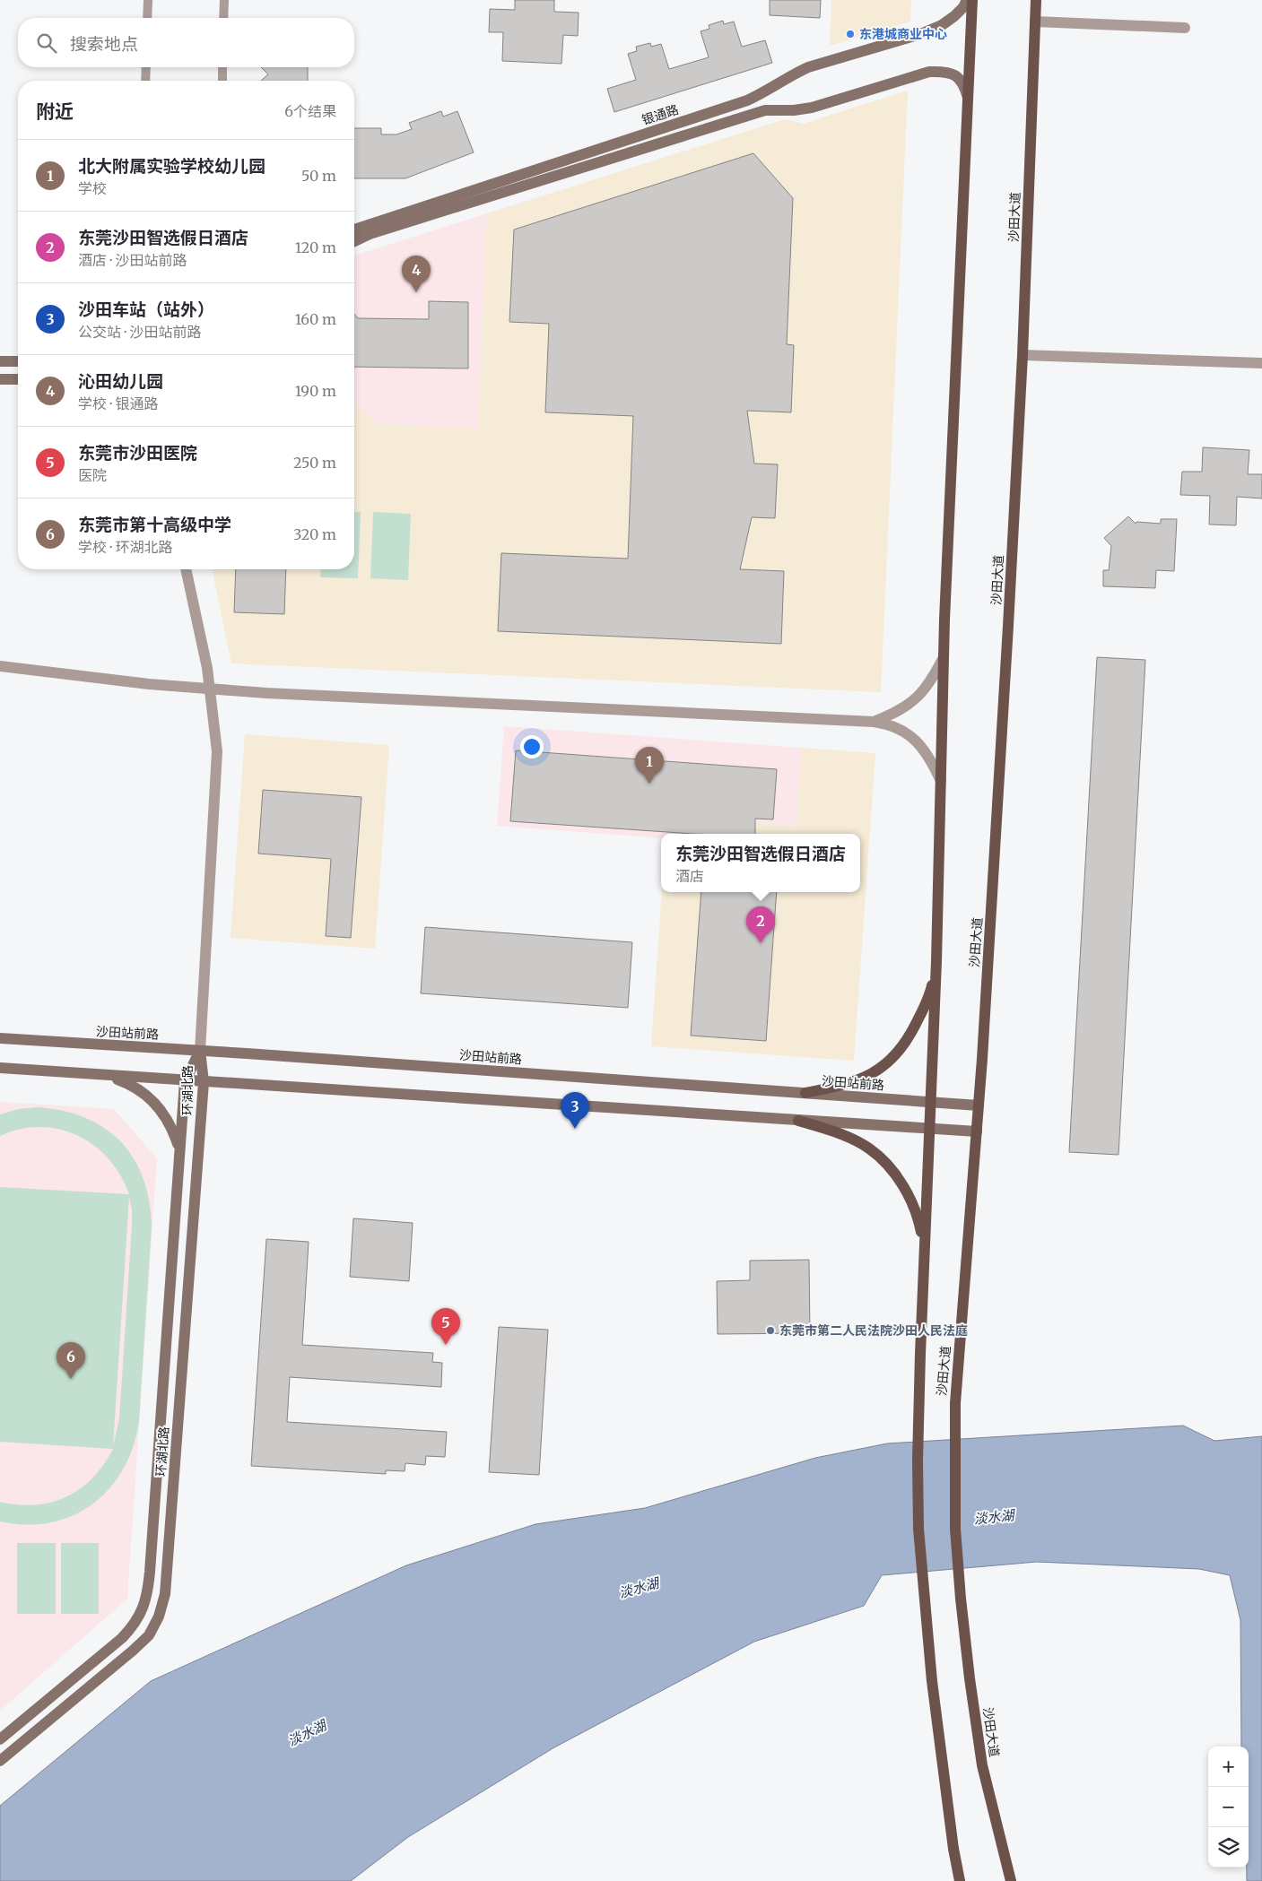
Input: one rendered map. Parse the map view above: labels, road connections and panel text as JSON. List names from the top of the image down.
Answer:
{
  "streets": {
    "main road": ["沙田大道"],
    "street": ["银通路", "沙田站前路", "环湖北路"]
  },
  "crossings": [
    ["沙田大道", "沙田站前路"],
    ["沙田站前路", "环湖北路"]
  ],
  "water": ["淡水湖"],
  "places": ["东港城商业中心", "东莞市第二人民法院沙田人民法庭"],
  "page": {
    "search": "搜索地点",
    "heading": ["附近", "6个结果"],
    "list": [
      {
        "mark": "1",
        "name": "北大附属实验学校幼儿园",
        "note": "学校",
        "value": "50 m"
      },
      {
        "mark": "2",
        "name": "东莞沙田智选假日酒店",
        "note": "酒店 · 沙田站前路",
        "value": "120 m"
      },
      {
        "mark": "3",
        "name": "沙田车站（站外）",
        "note": "公交站 · 沙田站前路",
        "value": "160 m"
      },
      {
        "mark": "4",
        "name": "沁田幼儿园",
        "note": "学校 · 银通路",
        "value": "190 m"
      },
      {
        "mark": "5",
        "name": "东莞市沙田医院",
        "note": "医院",
        "value": "250 m"
      },
      {
        "mark": "6",
        "name": "东莞市第十高级中学",
        "note": "学校 · 环湖北路",
        "value": "320 m"
      }
    ],
    "pins": [
      "4",
      "1",
      "2",
      "3",
      "5",
      "6"
    ],
    "popup": ["东莞沙田智选假日酒店", "酒店"],
    "map_buttons": ["+", "−"]
  }
}
